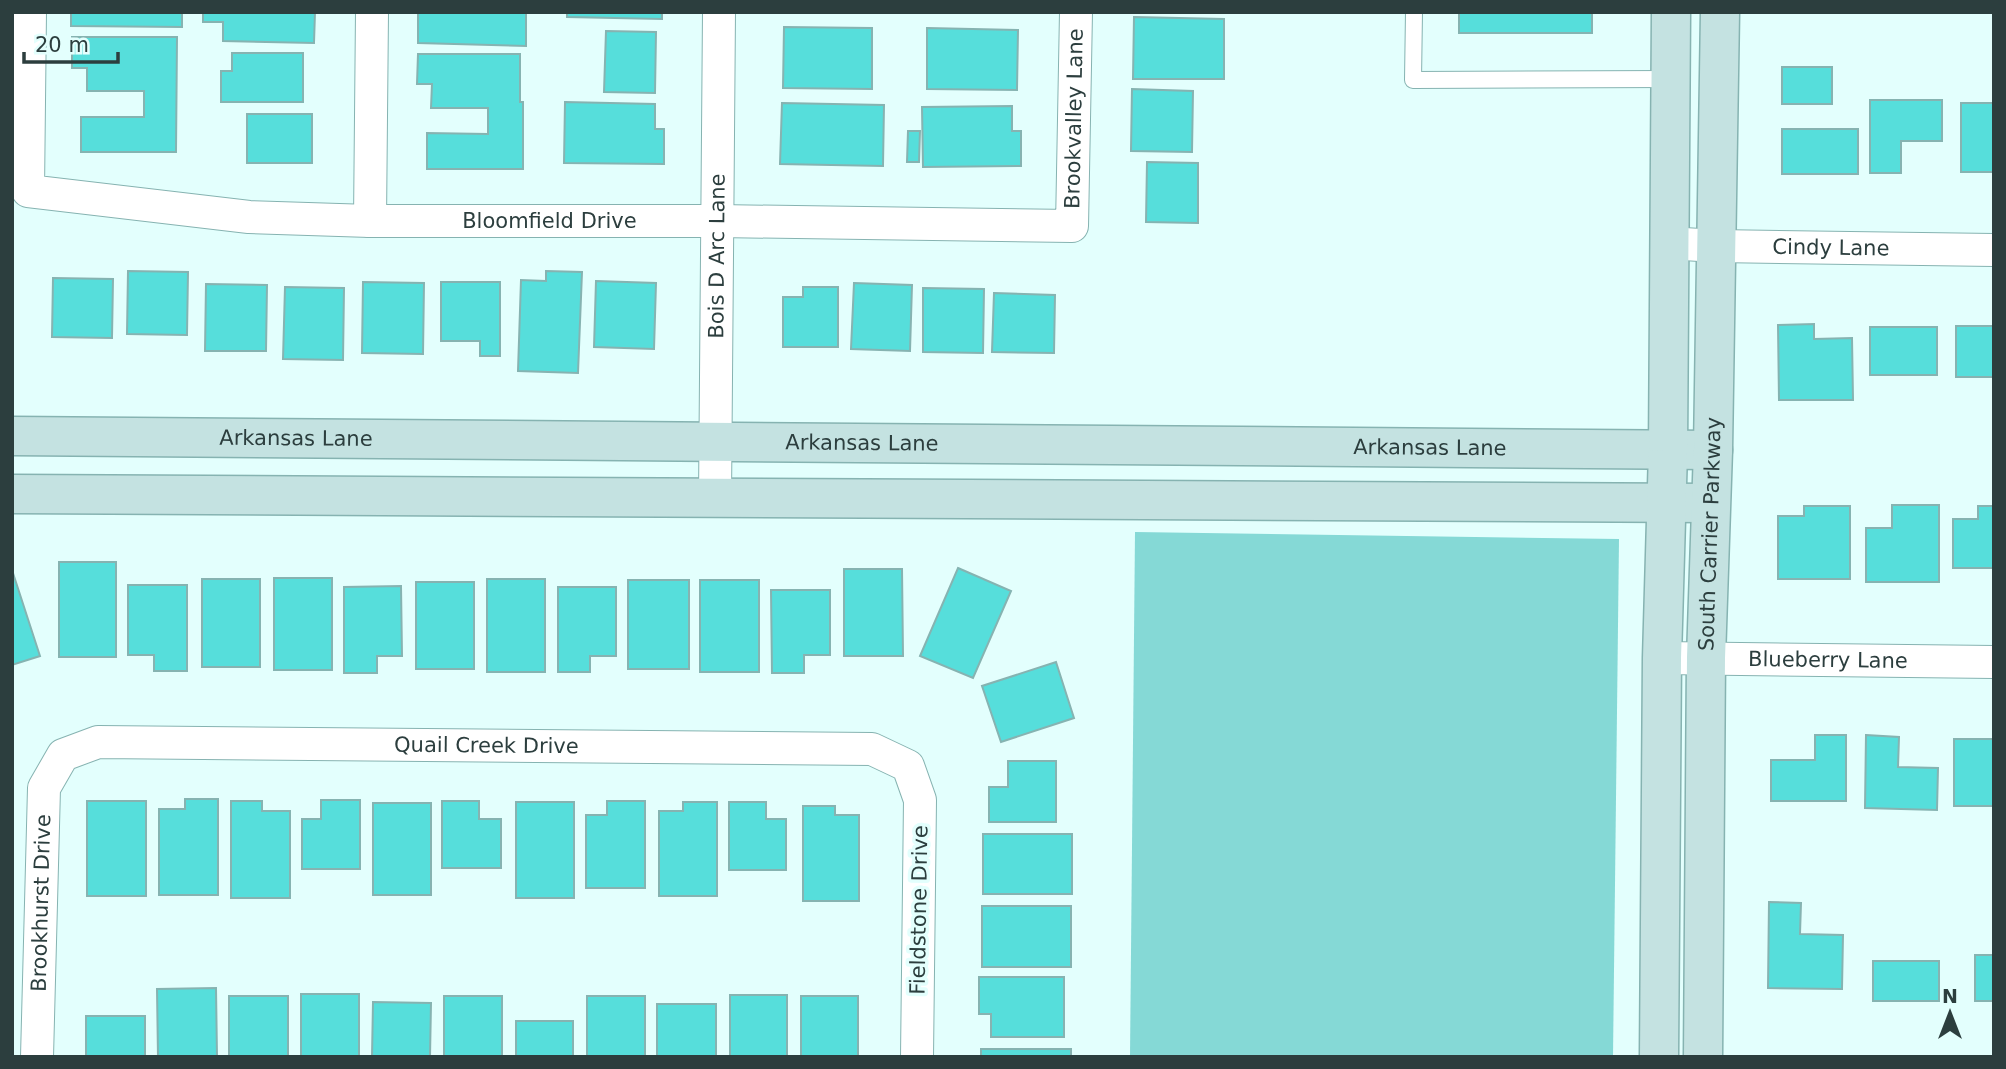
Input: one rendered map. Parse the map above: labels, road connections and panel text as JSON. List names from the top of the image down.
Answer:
{
  "streets": {
    "main road": ["Arkansas Lane", "South Carrier Parkway"],
    "street": [
      "Brookvalley Lane",
      "Bloomfield Drive",
      "Cindy Lane",
      "Bois D Arc Lane",
      "Blueberry Lane",
      "Quail Creek Drive",
      "Brookhurst Drive",
      "Fieldstone Drive"
    ]
  },
  "crossings": [
    ["Brookvalley Lane", "Bloomfield Drive"],
    ["Bloomfield Drive", "Bois D Arc Lane"],
    ["Cindy Lane", "South Carrier Parkway"],
    ["Bois D Arc Lane", "Arkansas Lane"],
    ["Arkansas Lane", "South Carrier Parkway"],
    ["South Carrier Parkway", "Blueberry Lane"],
    ["Quail Creek Drive", "Brookhurst Drive"],
    ["Quail Creek Drive", "Fieldstone Drive"]
  ],
  "scale_bar": "20 m",
  "north": "top"
}
